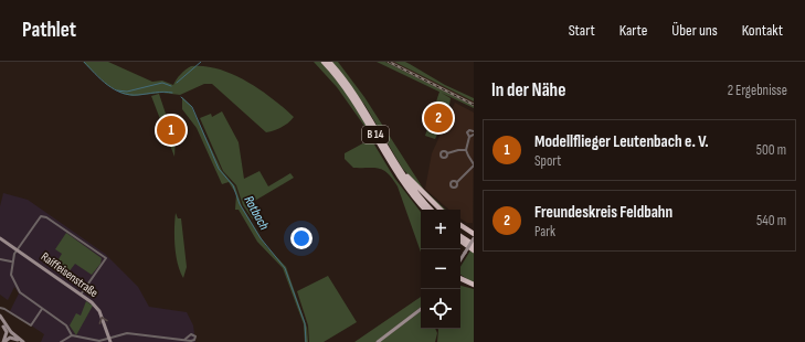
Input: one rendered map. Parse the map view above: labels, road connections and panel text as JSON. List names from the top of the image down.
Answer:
{
  "streets": {
    "highway": ["B 14"],
    "main road": ["Raiffeisenstraße"]
  },
  "water": ["Rotbach"],
  "page": {
    "header": "Pathlet",
    "nav": [
      "Start",
      "Karte",
      "Über uns",
      "Kontakt"
    ],
    "heading": ["In der Nähe", "2 Ergebnisse"],
    "pins": ["2", "1"],
    "list": [
      {
        "mark": "1",
        "name": "Modellflieger Leutenbach e. V.",
        "note": "Sport",
        "value": "500 m"
      },
      {
        "mark": "2",
        "name": "Freundeskreis Feldbahn",
        "note": "Park",
        "value": "540 m"
      }
    ],
    "map_buttons": ["+", "−"]
  }
}
